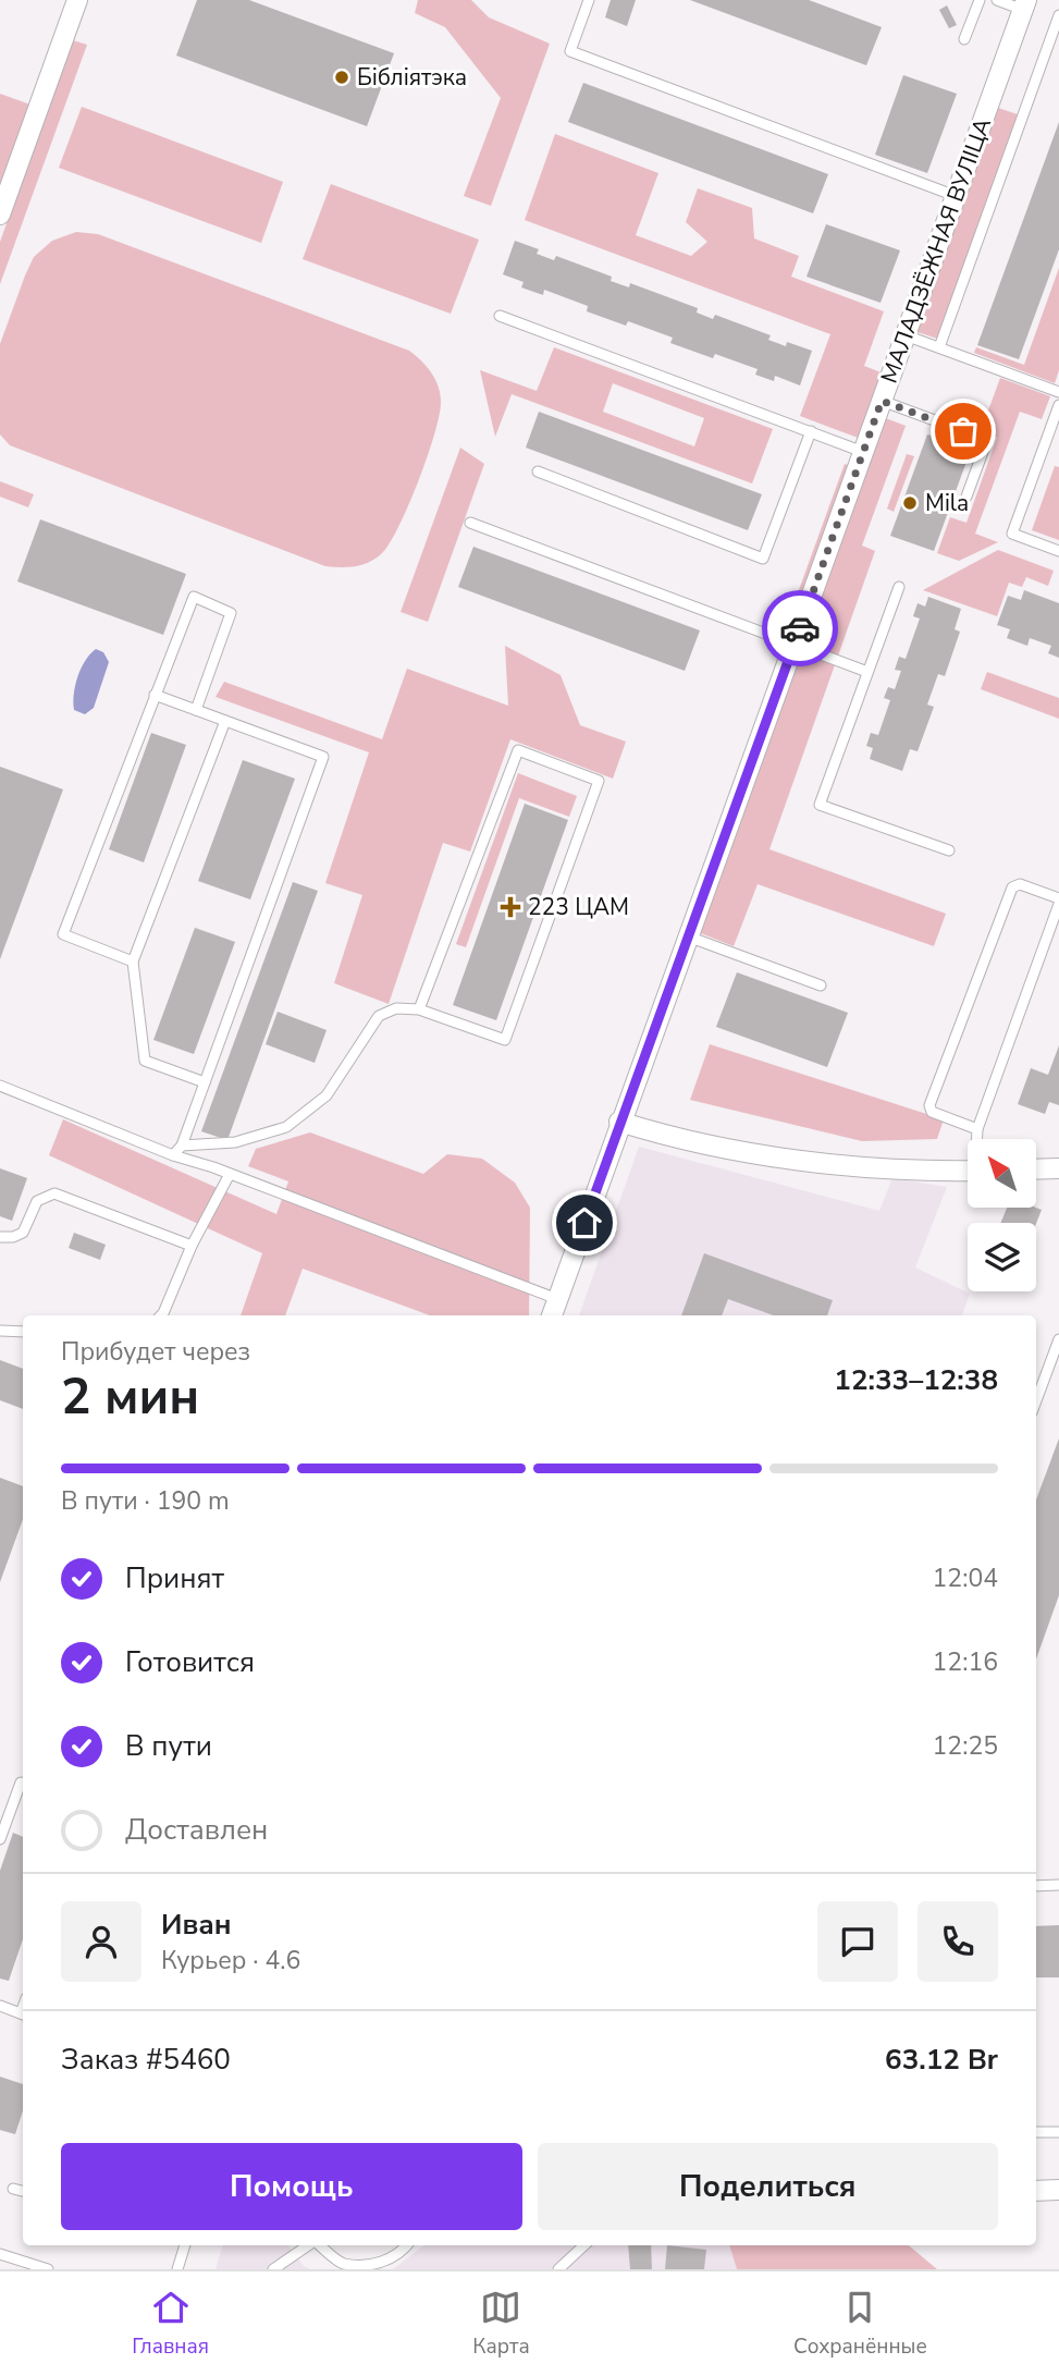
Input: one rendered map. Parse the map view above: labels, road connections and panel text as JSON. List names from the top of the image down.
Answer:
{
  "streets": {
    "street": ["МАЛАДЗЁЖНАЯ ВУЛІЦА"]
  },
  "places": {
    "other": ["Бібліятэка", "Mila"],
    "health": ["223 ЦAM"]
  },
  "north": "top left",
  "page": {
    "heading": ["2 мин", "Прибудет через", "12:33–12:38"],
    "panel": [
      "Иван",
      "Курьер · 4.6",
      "Заказ #5460",
      "63.12 Br"
    ],
    "bar": "В пути · 190 m",
    "list": [
      ["Принят", "12:04"],
      ["Готовится", "12:16"],
      ["В пути", "12:25"],
      "Доставлен"
    ],
    "buttons": ["Помощь", "Поделиться"],
    "tabs": ["Главная", "Карта", "Сохранённые"]
  }
}
